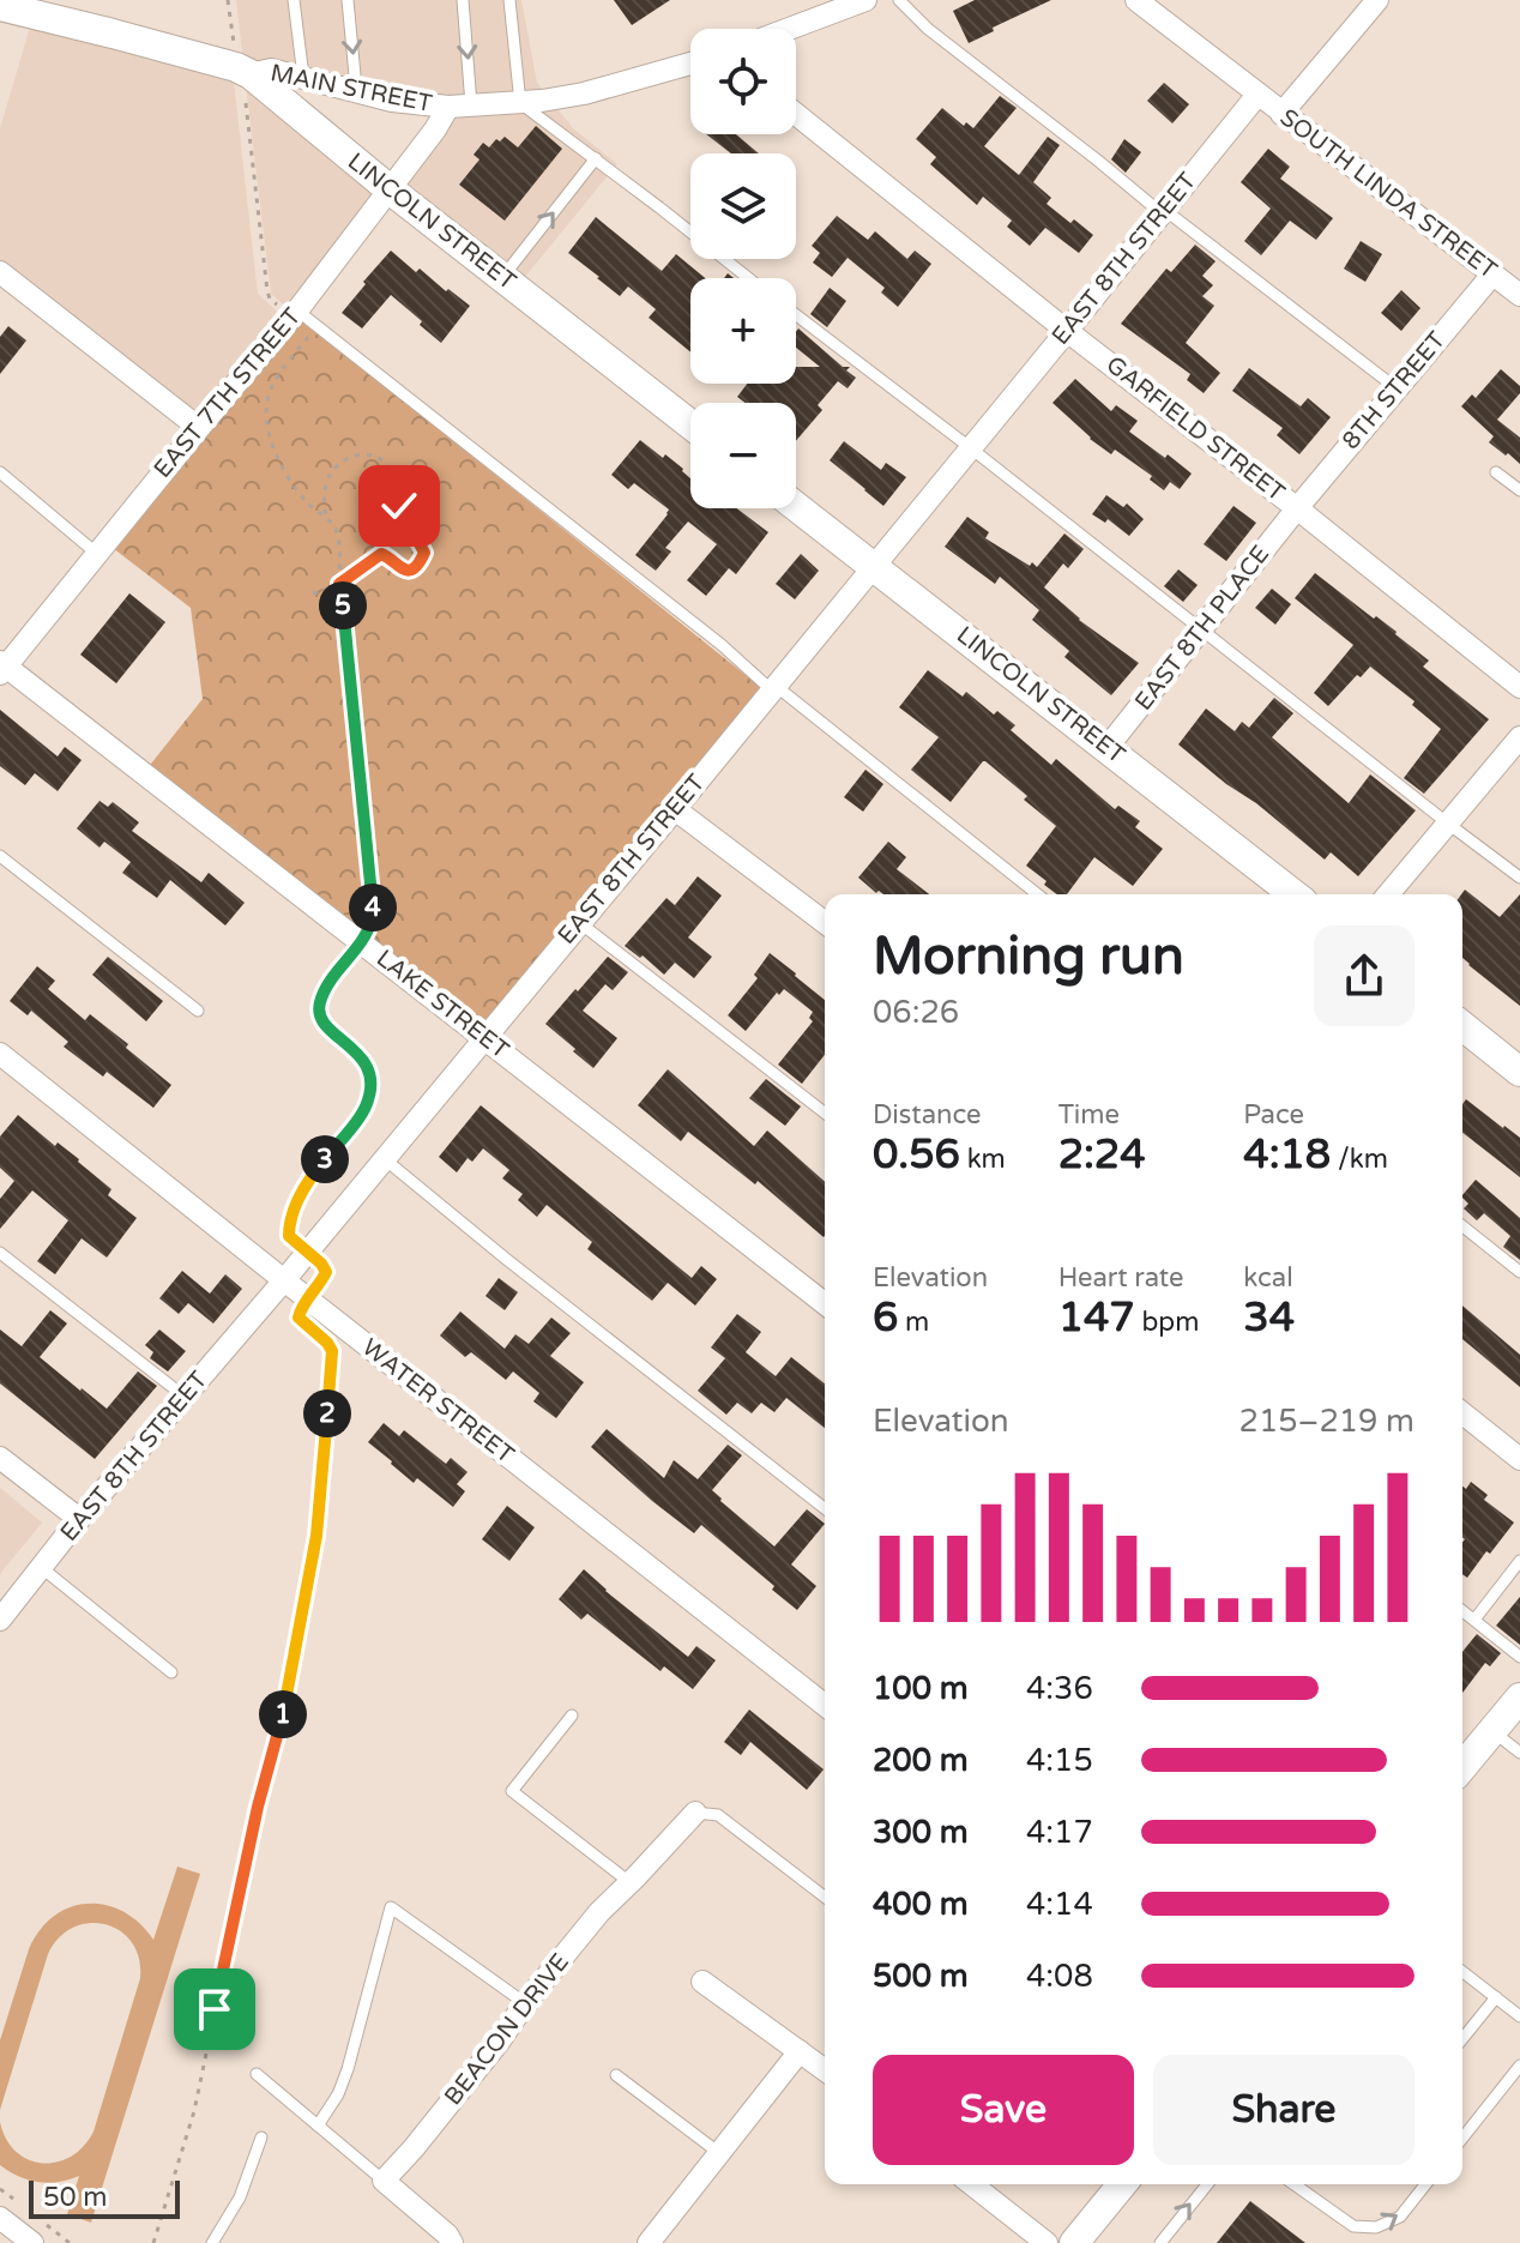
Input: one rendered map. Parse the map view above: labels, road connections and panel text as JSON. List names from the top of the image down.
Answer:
{
  "streets": {
    "main road": ["MAIN STREET", "LINCOLN STREET"],
    "street": [
      "SOUTH LINDA STREET",
      "EAST 8TH STREET",
      "8TH STREET",
      "EAST 7TH STREET",
      "GARFIELD STREET",
      "EAST 8TH PLACE",
      "LAKE STREET",
      "WATER STREET",
      "BEACON DRIVE"
    ]
  },
  "crossings": [
    ["MAIN STREET", "LINCOLN STREET"],
    ["MAIN STREET", "EAST 7TH STREET"],
    ["SOUTH LINDA STREET", "EAST 8TH STREET"],
    ["SOUTH LINDA STREET", "8TH STREET"],
    ["LINCOLN STREET", "EAST 8TH STREET"],
    ["LINCOLN STREET", "EAST 7TH STREET"],
    ["LINCOLN STREET", "EAST 8TH PLACE"],
    ["EAST 8TH STREET", "GARFIELD STREET"],
    ["EAST 8TH STREET", "LAKE STREET"],
    ["EAST 8TH STREET", "WATER STREET"],
    ["8TH STREET", "GARFIELD STREET"],
    ["8TH STREET", "EAST 8TH PLACE"],
    ["EAST 7TH STREET", "LAKE STREET"],
    ["GARFIELD STREET", "EAST 8TH PLACE"]
  ],
  "scale_bar": "50 m",
  "page": {
    "map_buttons": ["+", "−"],
    "pins": [
      "5",
      "4",
      "3",
      "2",
      "1"
    ],
    "heading": ["Morning run", "06:26"],
    "stats": [
      ["Distance", "0.56 km"],
      ["Time", "2:24"],
      ["Pace", "4:18 /km"],
      ["Elevation", "6 m"],
      ["Heart rate", "147 bpm"],
      ["kcal", "34"]
    ],
    "chart": ["Elevation", "215–219 m"],
    "list": [
      {
        "name": "100 m",
        "note": "4:36"
      },
      {
        "name": "200 m",
        "note": "4:15"
      },
      {
        "name": "300 m",
        "note": "4:17"
      },
      {
        "name": "400 m",
        "note": "4:14"
      },
      {
        "name": "500 m",
        "note": "4:08"
      }
    ],
    "buttons": ["Save", "Share"],
    "scale": "50 m"
  }
}
